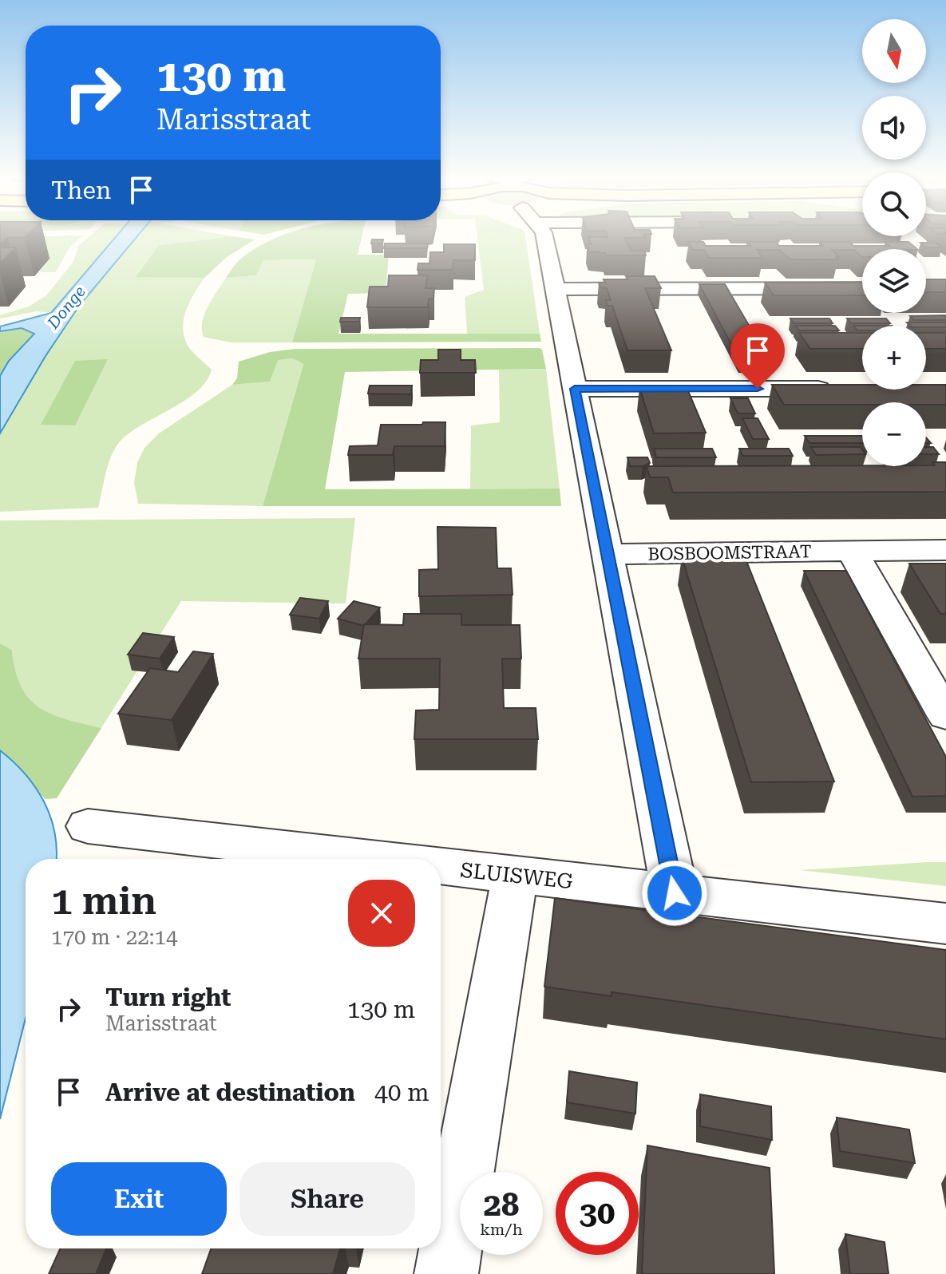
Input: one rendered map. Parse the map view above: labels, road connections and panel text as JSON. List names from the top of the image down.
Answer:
{
  "streets": {
    "street": ["BOSBOOMSTRAAT", "SLUISWEG"]
  },
  "water": ["Donge"],
  "north": "bottom",
  "page": {
    "map_buttons": ["+", "−"],
    "turn": ["130 m", "Marisstraat"],
    "then": "Then",
    "heading": ["1 min", "170 m · 22:14"],
    "list": [
      {
        "name": "Turn right",
        "note": "Marisstraat",
        "value": "130 m"
      },
      {
        "name": "Arrive at destination",
        "value": "40 m"
      }
    ],
    "buttons": ["Exit", "Share"],
    "speed": "28 km/h",
    "limit": "30"
  }
}
